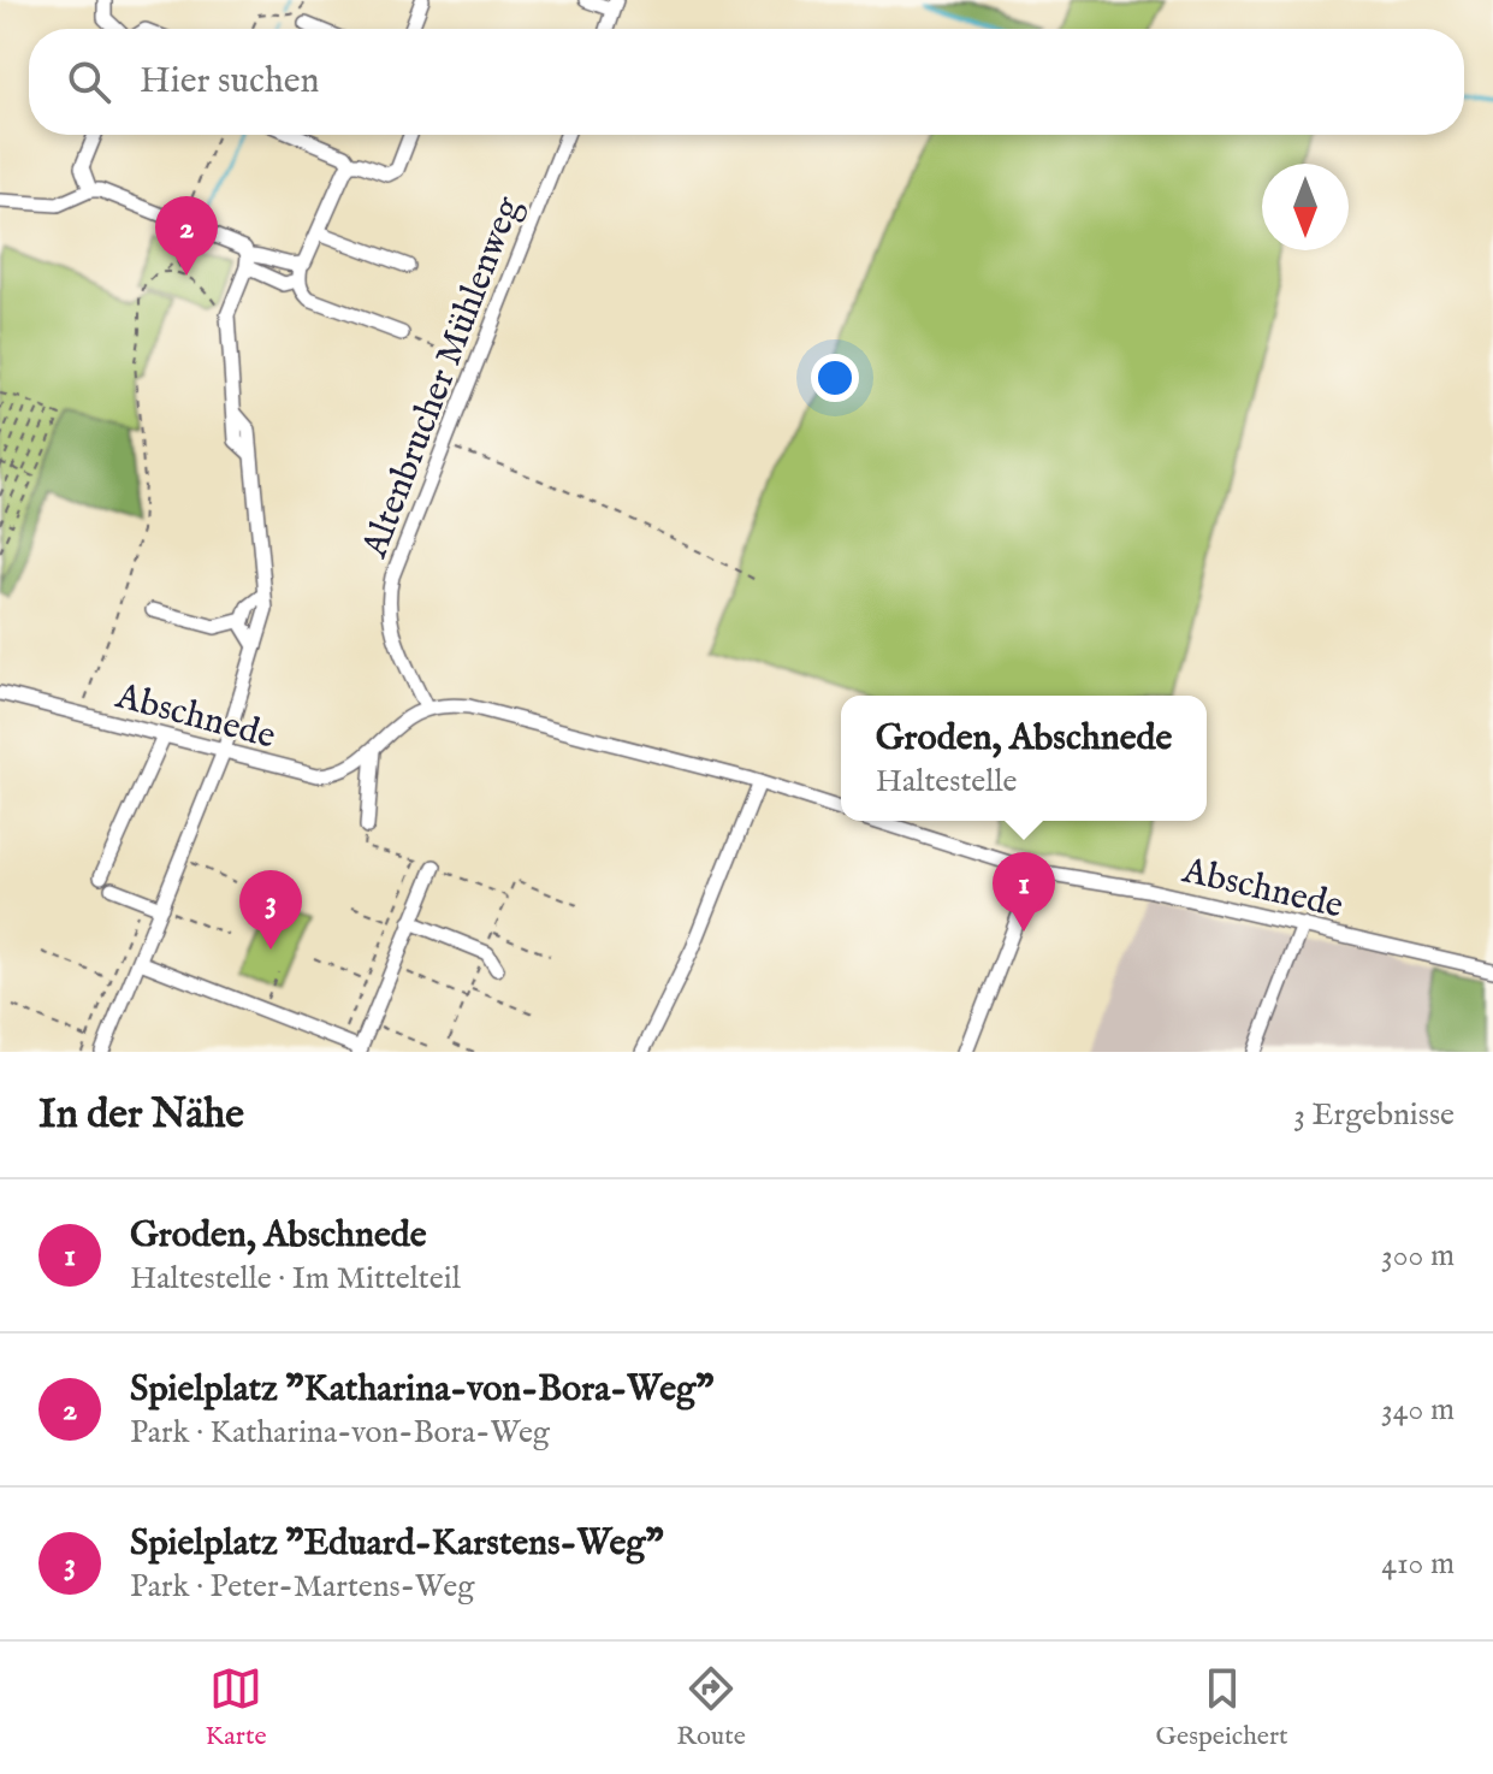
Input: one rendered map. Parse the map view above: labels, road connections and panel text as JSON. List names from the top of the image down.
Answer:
{
  "streets": {
    "street": ["Altenbrucher Mühlenweg", "Abschnede"]
  },
  "crossings": [
    ["Altenbrucher Mühlenweg", "Abschnede"]
  ],
  "north": "bottom",
  "page": {
    "search": "Hier suchen",
    "pins": ["2", "1", "3"],
    "popup": ["Groden, Abschnede", "Haltestelle"],
    "heading": ["In der Nähe", "3 Ergebnisse"],
    "list": [
      {
        "mark": "1",
        "name": "Groden, Abschnede",
        "note": "Haltestelle · Im Mittelteil",
        "value": "300 m"
      },
      {
        "mark": "2",
        "name": "Spielplatz \"Katharina-von-Bora-Weg\"",
        "note": "Park · Katharina-von-Bora-Weg",
        "value": "340 m"
      },
      {
        "mark": "3",
        "name": "Spielplatz \"Eduard-Karstens-Weg\"",
        "note": "Park · Peter-Martens-Weg",
        "value": "410 m"
      }
    ],
    "nav": ["Karte", "Route", "Gespeichert"]
  }
}
